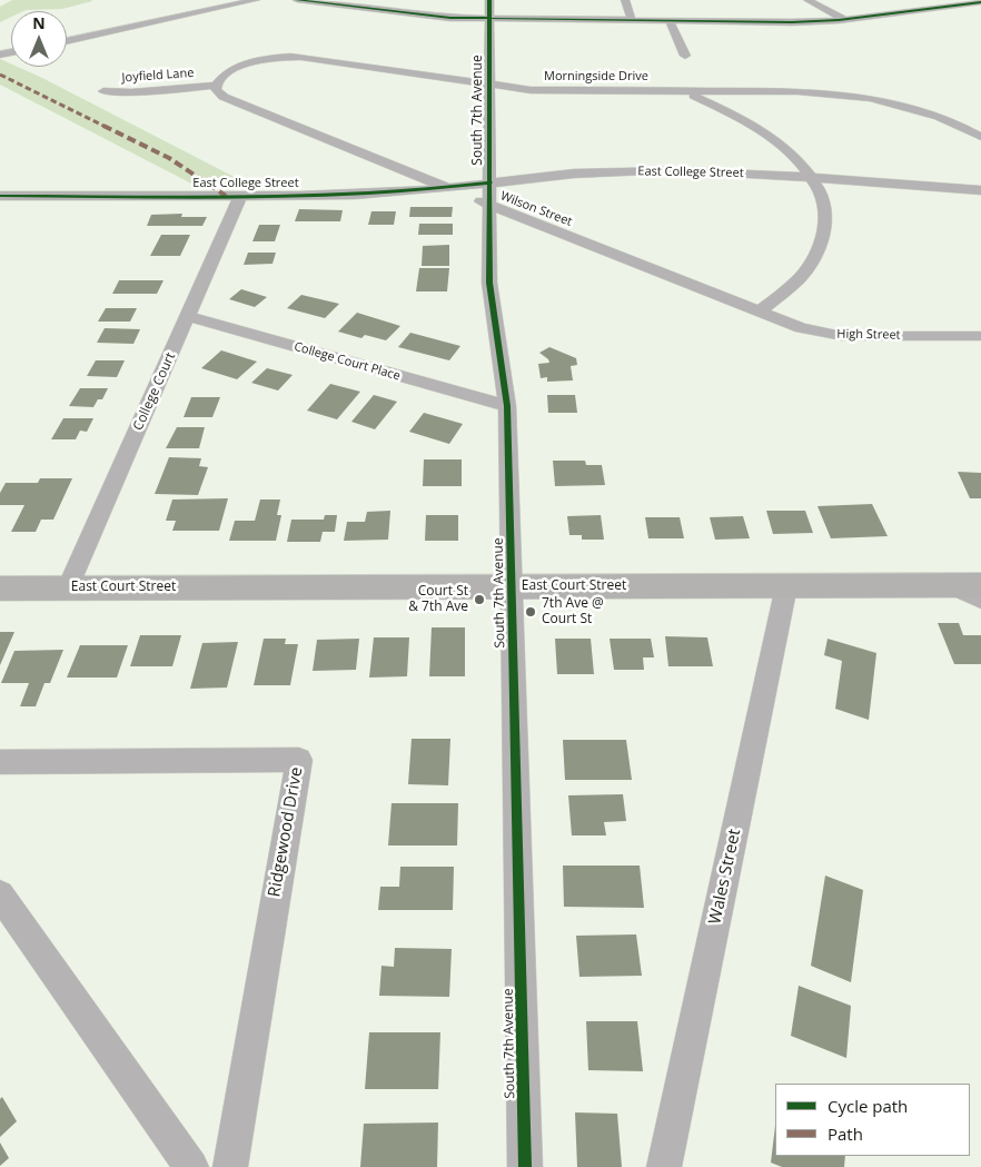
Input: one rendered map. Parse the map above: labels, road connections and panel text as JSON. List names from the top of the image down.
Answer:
{
  "streets": {
    "street": [
      "Joyfield Lane",
      "Morningside Drive",
      "South 7th Avenue",
      "East College Street",
      "Wilson Street",
      "High Street",
      "College Court Place",
      "College Court",
      "East Court Street",
      "Ridgewood Drive",
      "Wales Street"
    ]
  },
  "crossings": [
    ["Joyfield Lane", "Morningside Drive"],
    ["Joyfield Lane", "Wilson Street"],
    ["Morningside Drive", "South 7th Avenue"],
    ["Morningside Drive", "Wilson Street"],
    ["South 7th Avenue", "East College Street"],
    ["South 7th Avenue", "Wilson Street"],
    ["South 7th Avenue", "College Court Place"],
    ["South 7th Avenue", "East Court Street"],
    ["East College Street", "Wilson Street"],
    ["East College Street", "College Court"],
    ["Wilson Street", "High Street"],
    ["College Court Place", "College Court"],
    ["College Court", "East Court Street"],
    ["East Court Street", "Wales Street"]
  ],
  "places": ["Court St & 7th Ave", "7th Ave @ Court St"],
  "legend": ["Cycle path", "Path"],
  "north": "top"
}
